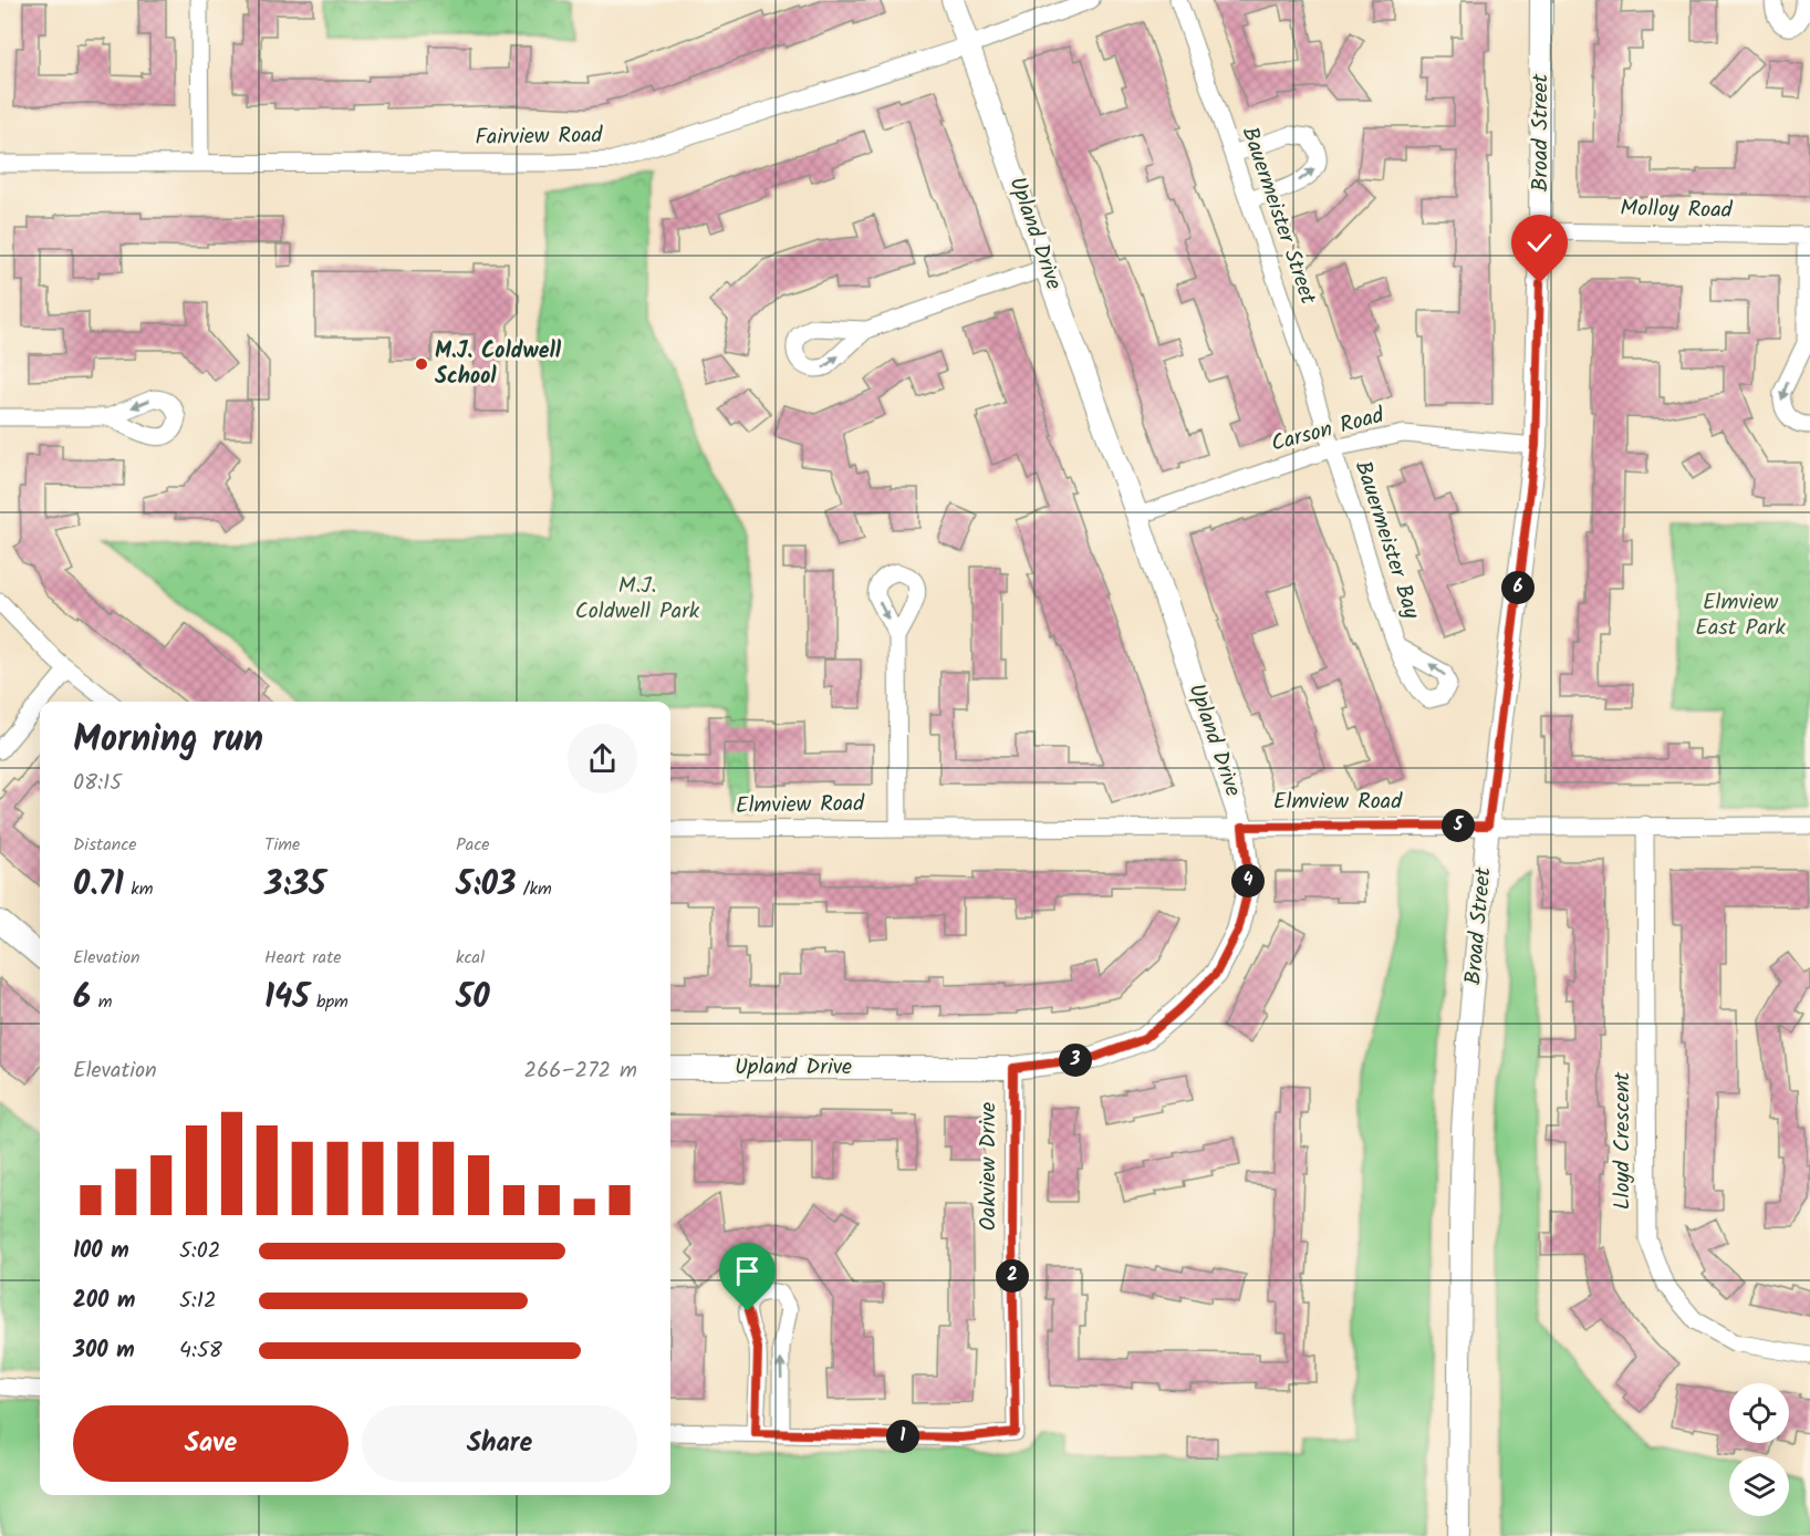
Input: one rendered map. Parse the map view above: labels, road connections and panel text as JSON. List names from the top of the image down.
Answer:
{
  "streets": {
    "street": [
      "Broad Street",
      "Fairview Road",
      "Molloy Road",
      "Bauermeister Street",
      "Upland Drive",
      "Carson Road",
      "Bauermeister Bay",
      "Elmview Road",
      "Lloyd Crescent",
      "Oakview Drive"
    ]
  },
  "crossings": [
    ["Broad Street", "Molloy Road"],
    ["Broad Street", "Carson Road"],
    ["Broad Street", "Elmview Road"],
    ["Fairview Road", "Upland Drive"],
    ["Bauermeister Street", "Carson Road"],
    ["Bauermeister Street", "Bauermeister Bay"],
    ["Upland Drive", "Carson Road"],
    ["Upland Drive", "Elmview Road"],
    ["Upland Drive", "Oakview Drive"],
    ["Carson Road", "Bauermeister Bay"],
    ["Elmview Road", "Lloyd Crescent"]
  ],
  "parks": ["M.J. Coldwell Park", "Elmview East Park"],
  "places": ["M.J. Coldwell School"],
  "page": {
    "pins": [
      "6",
      "5",
      "4",
      "3",
      "2",
      "1"
    ],
    "heading": ["Morning run", "08:15"],
    "stats": [
      ["Distance", "0.71 km"],
      ["Time", "3:35"],
      ["Pace", "5:03 /km"],
      ["Elevation", "6 m"],
      ["Heart rate", "145 bpm"],
      ["kcal", "50"]
    ],
    "chart": ["Elevation", "266–272 m"],
    "list": [
      {
        "name": "100 m",
        "note": "5:02"
      },
      {
        "name": "200 m",
        "note": "5:12"
      },
      {
        "name": "300 m",
        "note": "4:58"
      }
    ],
    "buttons": ["Save", "Share"]
  }
}
